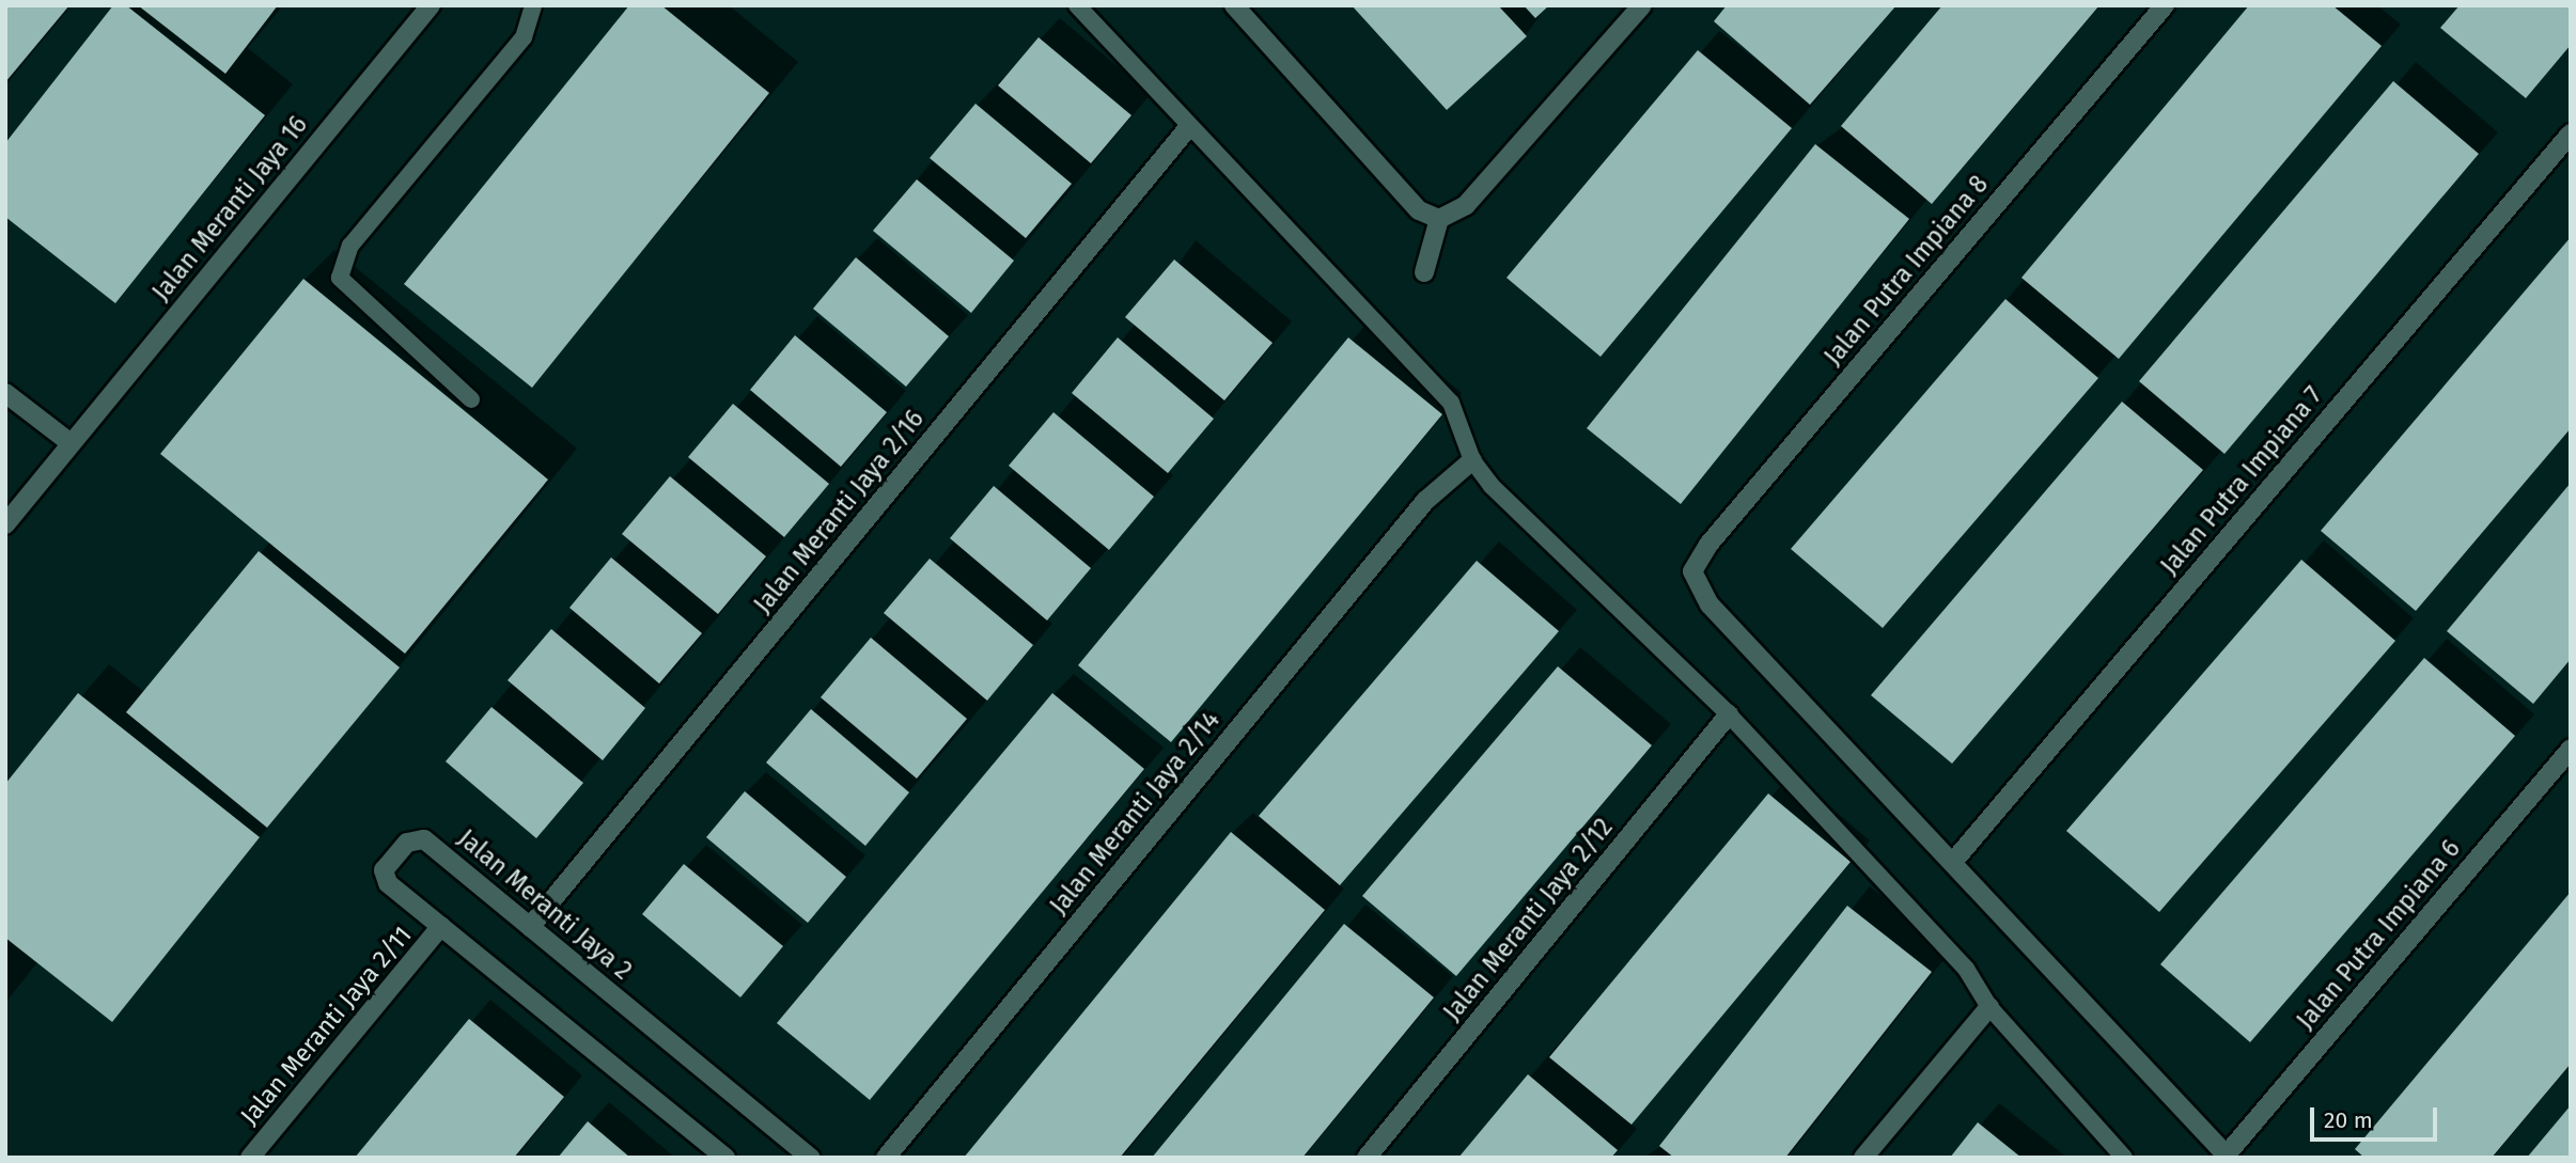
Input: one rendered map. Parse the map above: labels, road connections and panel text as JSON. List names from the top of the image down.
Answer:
{
  "streets": {
    "street": [
      "Jalan Meranti Jaya 16",
      "Jalan Putra Impiana 8",
      "Jalan Putra Impiana 7",
      "Jalan Meranti Jaya 2/16",
      "Jalan Meranti Jaya 2/14",
      "Jalan Meranti Jaya 2",
      "Jalan Meranti Jaya 2/12",
      "Jalan Putra Impiana 6",
      "Jalan Meranti Jaya 2/11"
    ]
  },
  "crossings": [
    ["Jalan Putra Impiana 8", "Jalan Putra Impiana 7"],
    ["Jalan Meranti Jaya 2/16", "Jalan Meranti Jaya 2"],
    ["Jalan Meranti Jaya 2", "Jalan Meranti Jaya 2/11"]
  ],
  "scale_bar": "20 m"
}
